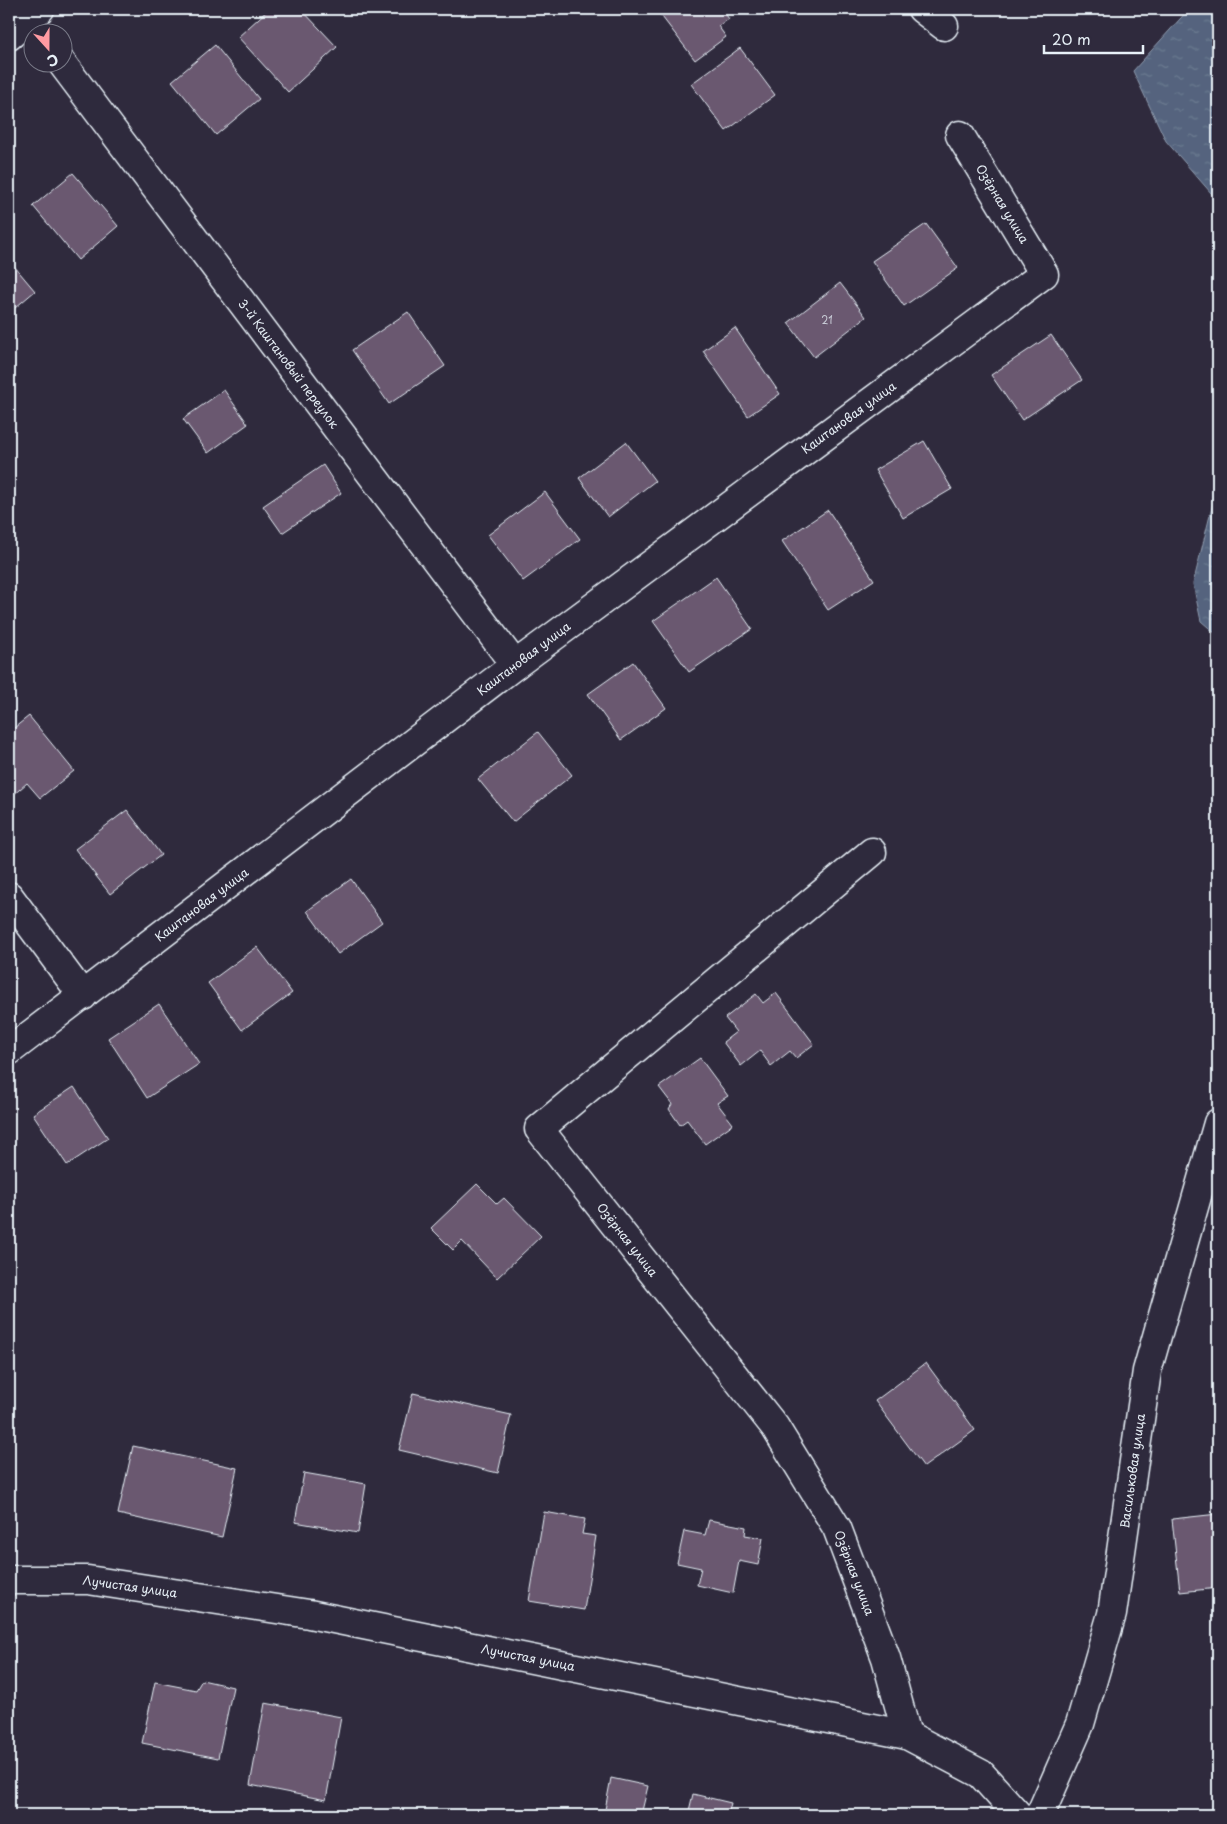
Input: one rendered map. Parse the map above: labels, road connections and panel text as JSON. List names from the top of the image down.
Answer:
{
  "streets": {
    "street": [
      "Озёрная улица",
      "3-й Каштановый переулок",
      "Каштановая улица",
      "Васильковая улица",
      "Лучистая улица"
    ]
  },
  "crossings": [
    ["Озёрная улица", "Каштановая улица"],
    ["Озёрная улица", "Лучистая улица"],
    ["3-й Каштановый переулок", "Каштановая улица"]
  ],
  "house_numbers": ["21"],
  "scale_bar": "20 m",
  "north": "bottom"
}
